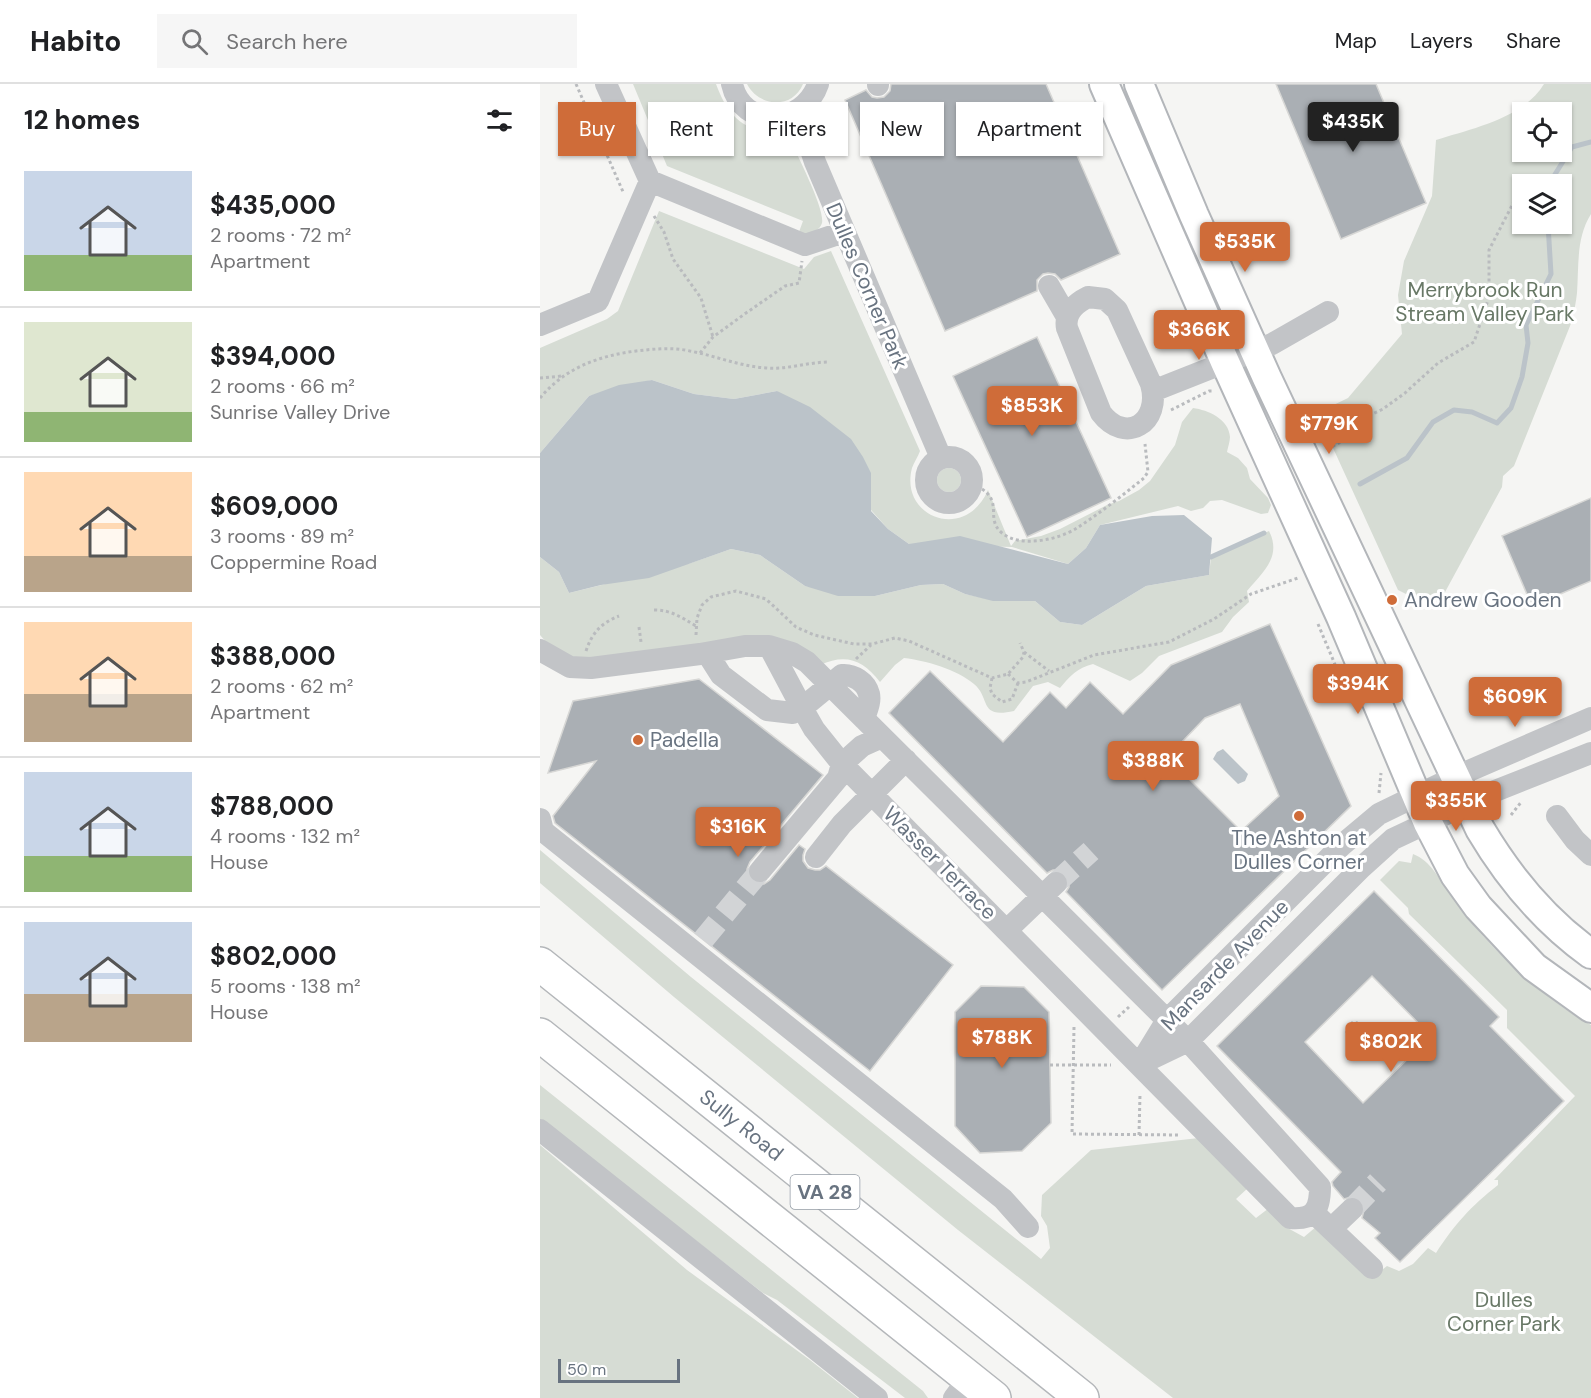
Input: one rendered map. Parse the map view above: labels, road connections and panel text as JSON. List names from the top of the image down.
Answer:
{
  "streets": {
    "highway": ["Sully Road", "VA 28"],
    "street": ["Dulles Corner Park", "Wasser Terrace", "Mansarde Avenue"]
  },
  "crossings": [
    ["Wasser Terrace", "Mansarde Avenue"]
  ],
  "parks": ["Merrybrook Run Stream Valley Park", "Dulles Corner Park"],
  "places": ["Andrew Gooden", "Padella", "The Ashton at Dulles Corner"],
  "scale_bar": "50 m",
  "page": {
    "header": "Habito",
    "search": "Search here",
    "nav": ["Map", "Layers", "Share"],
    "heading": "12 homes",
    "price": [
      "$435K",
      "$535K",
      "$366K",
      "$853K",
      "$779K",
      "$394K",
      "$609K",
      "$388K",
      "$355K",
      "$316K",
      "$788K",
      "$802K"
    ],
    "chip": [
      "Buy",
      "Rent",
      "Filters",
      "New",
      "Apartment"
    ],
    "list": [
      {
        "name": "$435,000",
        "note": "2 rooms · 72 m² · Apartment"
      },
      {
        "name": "$394,000",
        "note": "2 rooms · 66 m² · Sunrise Valley Drive"
      },
      {
        "name": "$609,000",
        "note": "3 rooms · 89 m² · Coppermine Road"
      },
      {
        "name": "$388,000",
        "note": "2 rooms · 62 m² · Apartment"
      },
      {
        "name": "$788,000",
        "note": "4 rooms · 132 m² · House"
      },
      {
        "name": "$802,000",
        "note": "5 rooms · 138 m² · House"
      }
    ],
    "scale": "50 m"
  }
}
